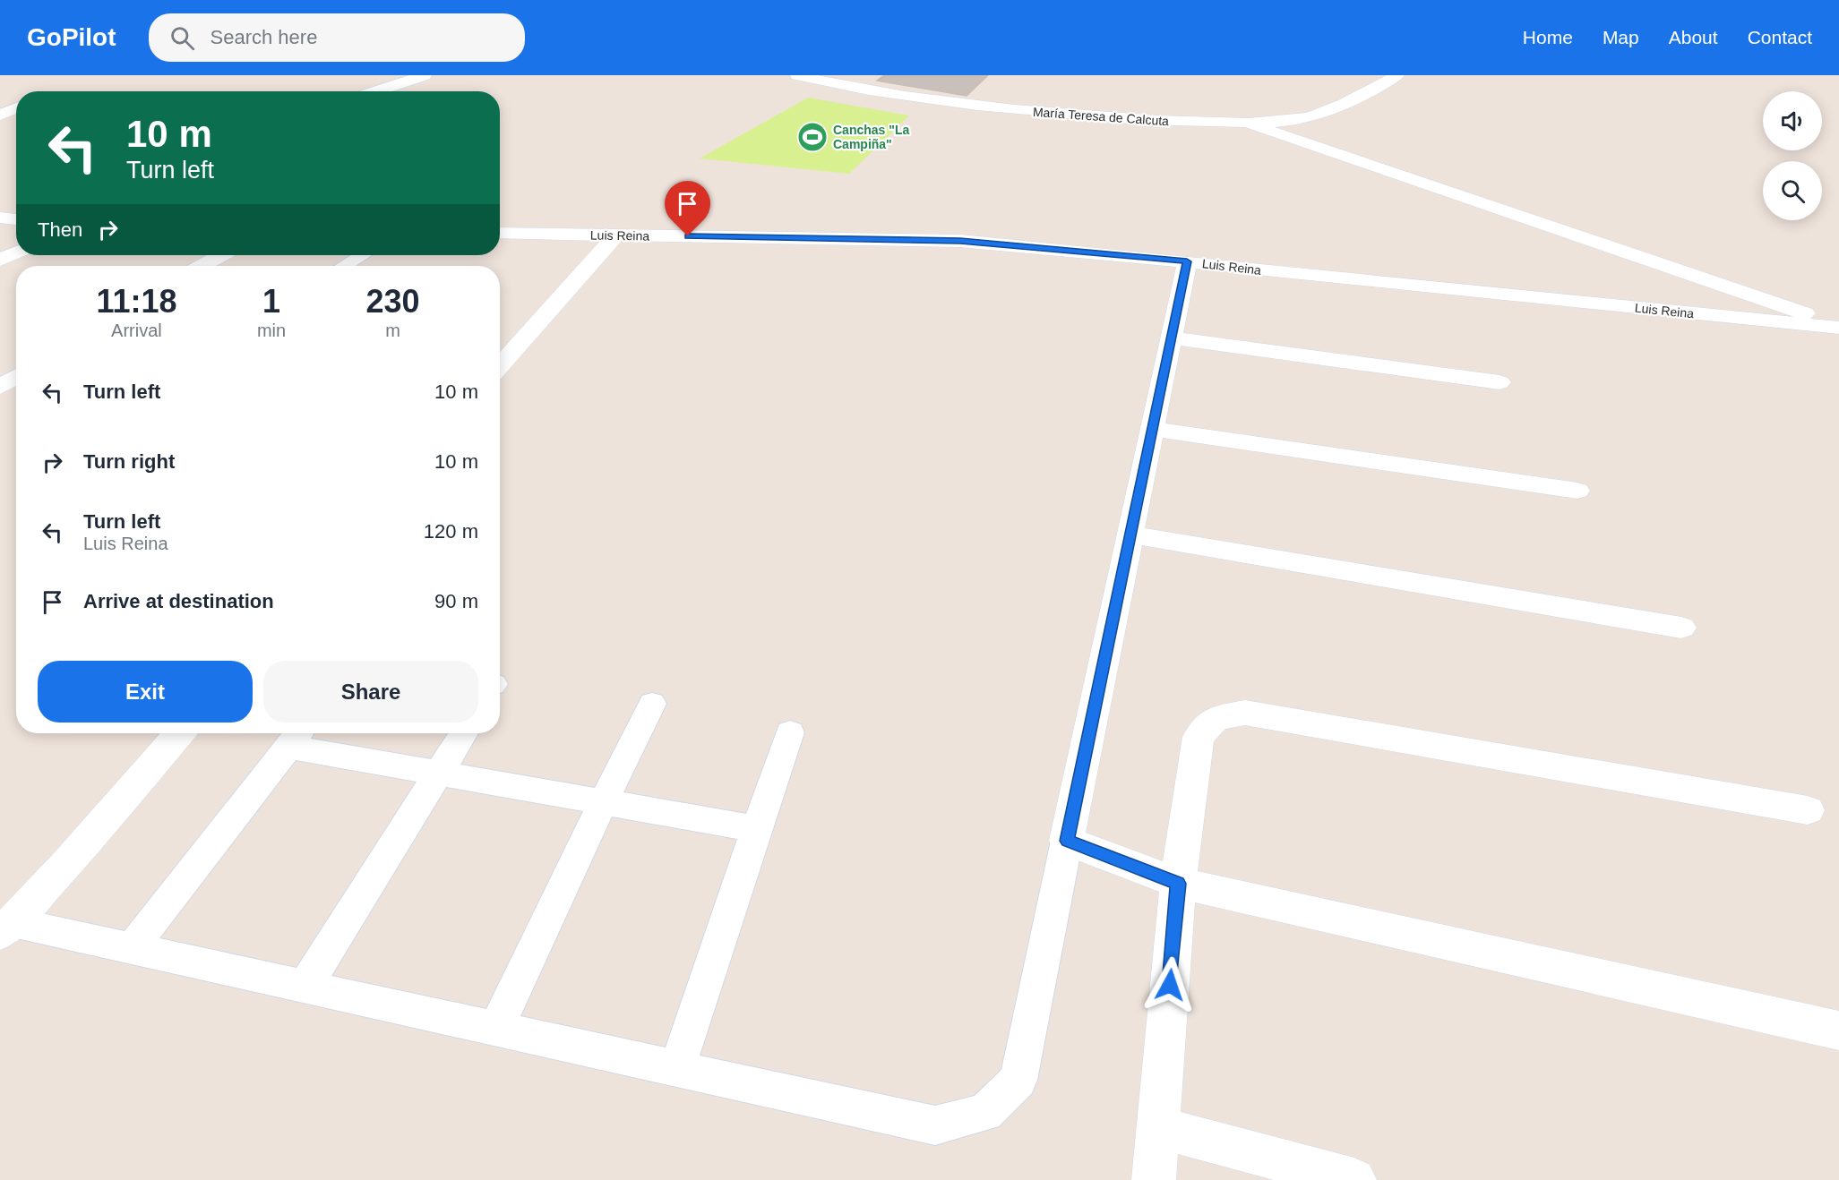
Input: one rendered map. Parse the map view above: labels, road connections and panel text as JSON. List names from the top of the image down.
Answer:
{
  "streets": {
    "street": ["María Teresa de Calcuta", "Luis Reina"]
  },
  "places": {
    "sports": ["Canchas \"La Campiña\""]
  },
  "page": {
    "header": "GoPilot",
    "search": "Search here",
    "nav": [
      "Home",
      "Map",
      "About",
      "Contact"
    ],
    "turn": ["10 m", "Turn left"],
    "then": "Then",
    "eta": [
      "11:18",
      "Arrival",
      "1",
      "min",
      "230",
      "m"
    ],
    "list": [
      {
        "name": "Turn left",
        "value": "10 m"
      },
      {
        "name": "Turn right",
        "value": "10 m"
      },
      {
        "name": "Turn left",
        "note": "Luis Reina",
        "value": "120 m"
      },
      {
        "name": "Arrive at destination",
        "value": "90 m"
      }
    ],
    "buttons": ["Exit", "Share"]
  }
}
